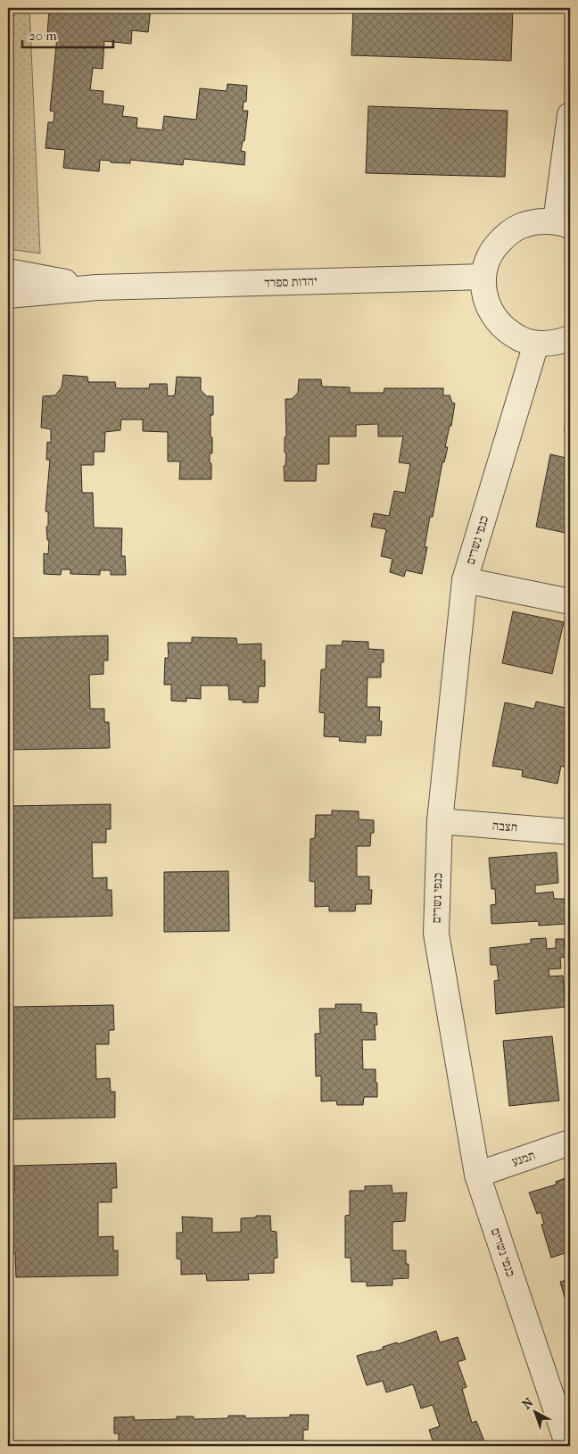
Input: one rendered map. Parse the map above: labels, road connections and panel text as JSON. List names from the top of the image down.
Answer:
{
  "streets": {
    "street": [
      "יהדות ספרד",
      "כנפי נשרים",
      "חצבה",
      "תמנע"
    ]
  },
  "crossings": [
    ["כנפי נשרים", "חצבה"],
    ["כנפי נשרים", "תמנע"]
  ],
  "scale_bar": "20 m",
  "north": "top left"
}
